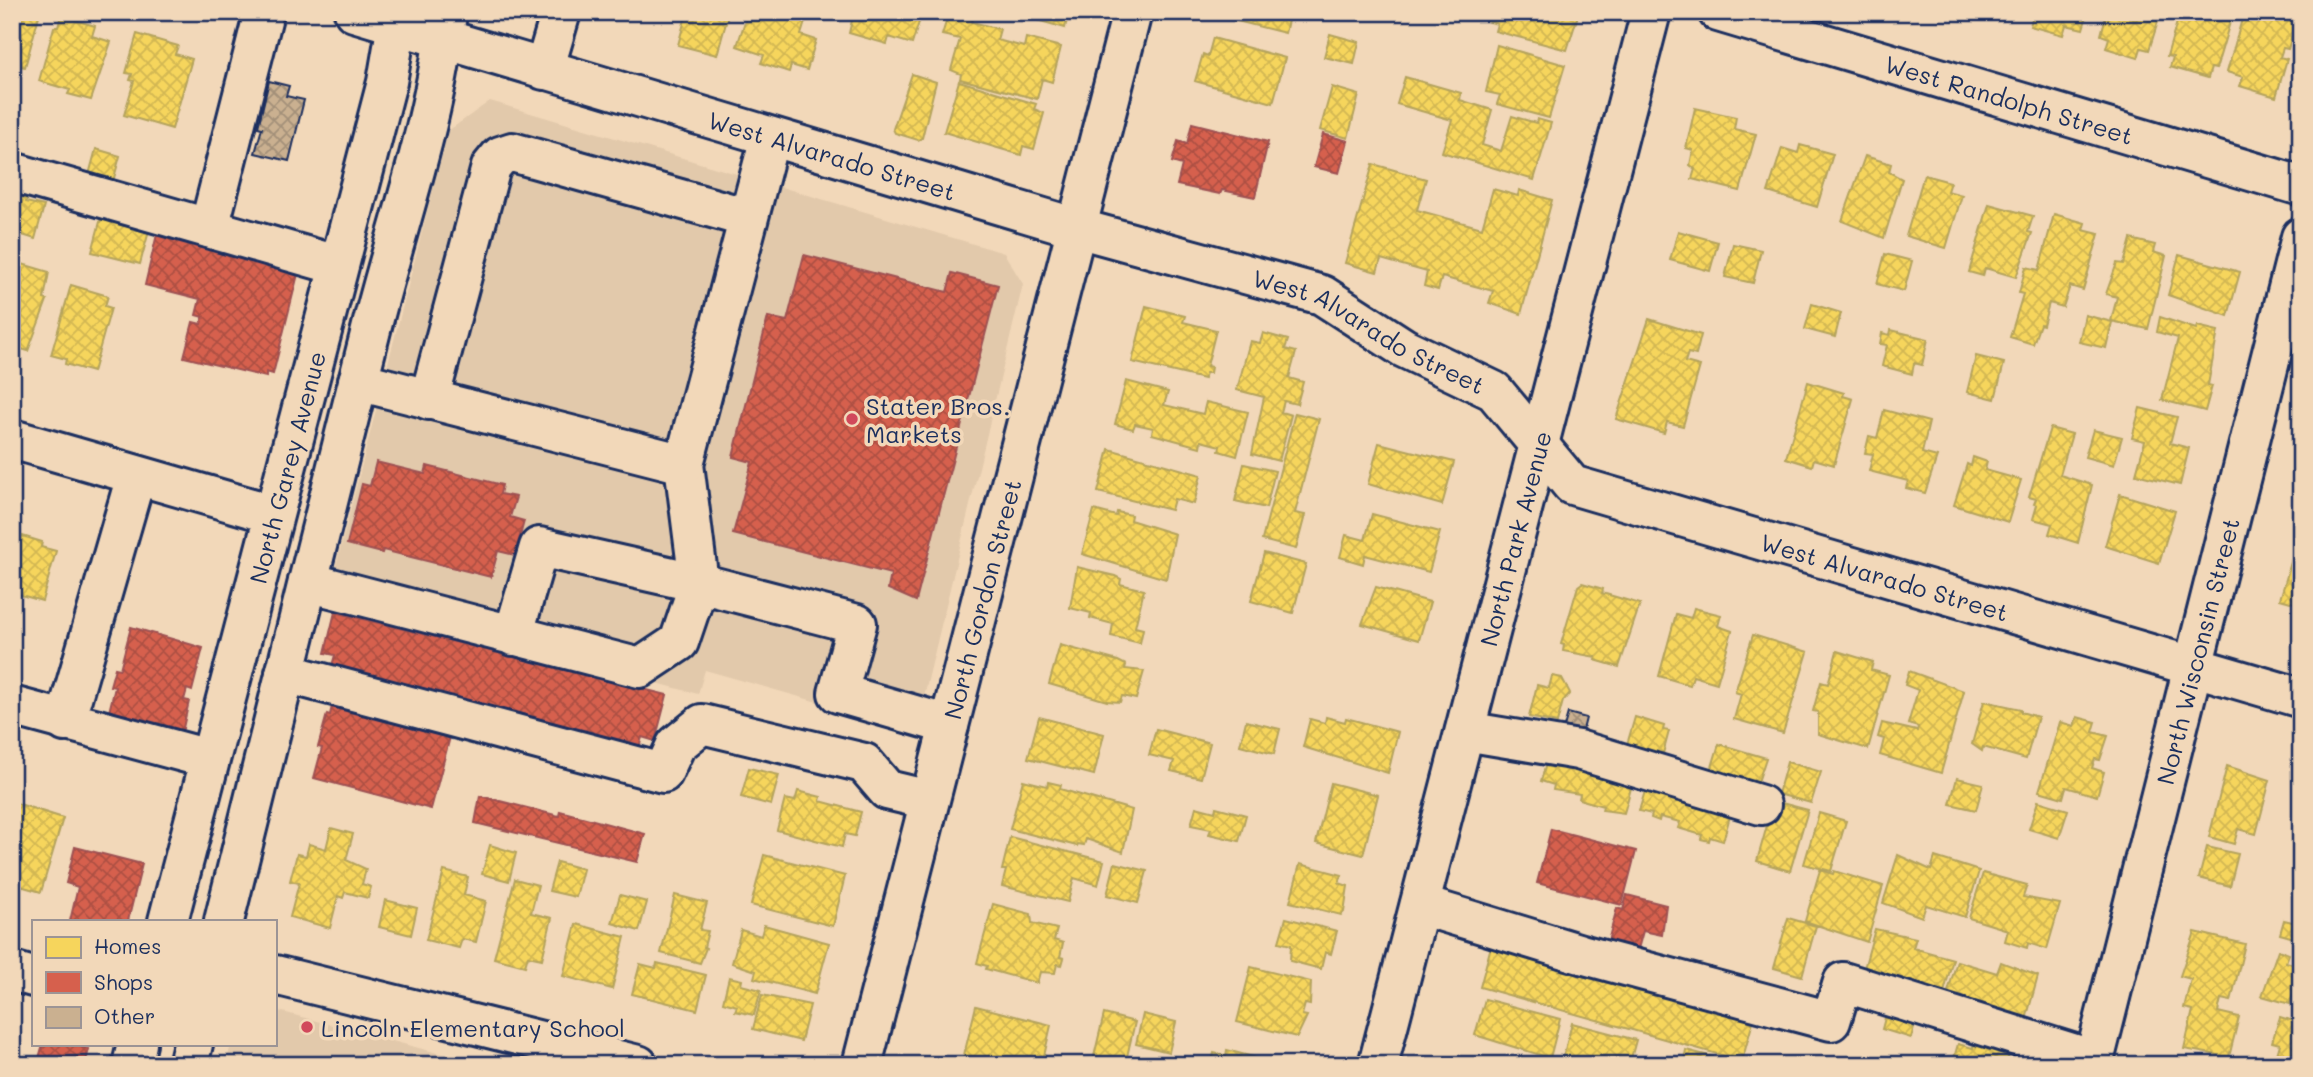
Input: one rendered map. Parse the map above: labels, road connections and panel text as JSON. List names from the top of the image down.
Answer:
{
  "streets": {
    "street": [
      "West Randolph Street",
      "West Alvarado Street",
      "North Garey Avenue",
      "North Park Avenue",
      "North Gordon Street",
      "North Wisconsin Street"
    ]
  },
  "crossings": [
    ["West Alvarado Street", "North Garey Avenue"],
    ["West Alvarado Street", "North Park Avenue"],
    ["West Alvarado Street", "North Gordon Street"],
    ["West Alvarado Street", "North Wisconsin Street"]
  ],
  "places": ["Stater Bros. Markets", "Lincoln Elementary School"],
  "legend": ["Homes", "Shops", "Other"]
}
